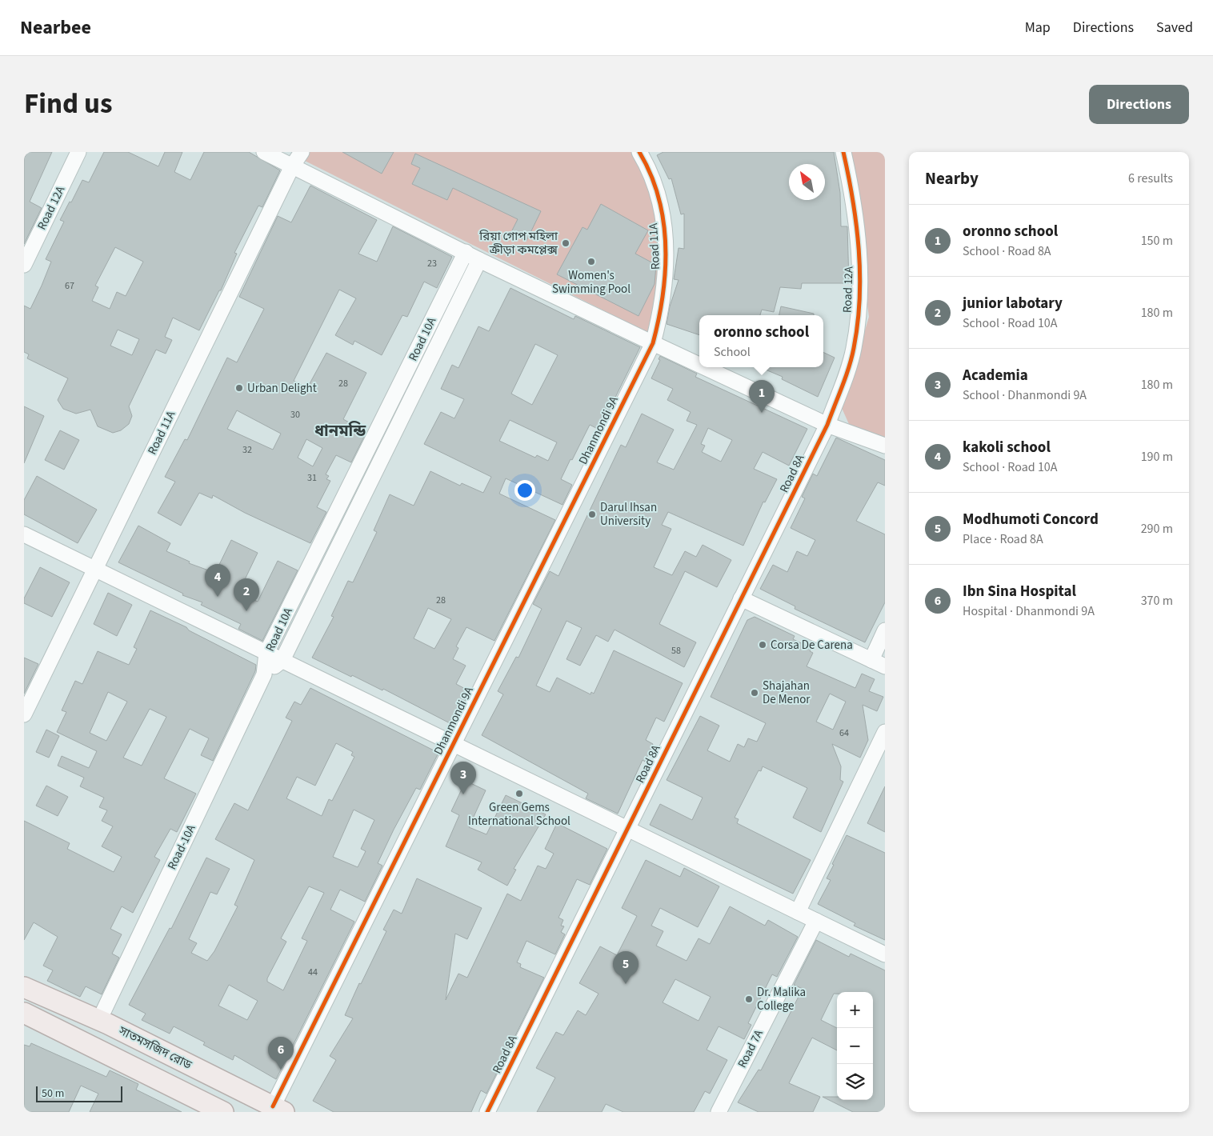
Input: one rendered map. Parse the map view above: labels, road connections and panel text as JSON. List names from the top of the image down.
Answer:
{
  "streets": {
    "main road": ["সাতমসজিদ রোড"],
    "street": [
      "Road 12A",
      "Road 11A",
      "Road 10A",
      "Dhanmondi 9A",
      "Road 8A",
      "Road-10A",
      "Road 7A"
    ]
  },
  "crossings": [
    ["Road 12A", "Road 8A"],
    ["Road 11A", "Dhanmondi 9A"],
    ["Road 10A", "Road-10A"],
    ["Dhanmondi 9A", "সাতমসজিদ রোড"],
    ["Road-10A", "সাতমসজিদ রোড"]
  ],
  "districts": ["ধানমন্ডি"],
  "places": [
    "রিয়া গোপ মহিলা ক্রীড়া কমপ্লেক্স",
    "Women's Swimming Pool",
    "Urban Delight",
    "Darul Ihsan University",
    "Corsa De Carena",
    "Shajahan De Menor",
    "Green Gems International School",
    "Dr. Malika College"
  ],
  "house_numbers": [
    "23",
    "67",
    "28",
    "30",
    "32",
    "31",
    "28",
    "58",
    "64",
    "44"
  ],
  "scale_bar": "50 m",
  "north": "top left",
  "page": {
    "header": "Nearbee",
    "nav": ["Map", "Directions", "Saved"],
    "title": "Find us",
    "buttons": "Directions",
    "heading": ["Nearby", "6 results"],
    "list": [
      {
        "mark": "1",
        "name": "oronno school",
        "note": "School · Road 8A",
        "value": "150 m"
      },
      {
        "mark": "2",
        "name": "junior labotary",
        "note": "School · Road 10A",
        "value": "180 m"
      },
      {
        "mark": "3",
        "name": "Academia",
        "note": "School · Dhanmondi 9A",
        "value": "180 m"
      },
      {
        "mark": "4",
        "name": "kakoli school",
        "note": "School · Road 10A",
        "value": "190 m"
      },
      {
        "mark": "5",
        "name": "Modhumoti Concord",
        "note": "Place · Road 8A",
        "value": "290 m"
      },
      {
        "mark": "6",
        "name": "Ibn Sina Hospital",
        "note": "Hospital · Dhanmondi 9A",
        "value": "370 m"
      }
    ],
    "popup": ["oronno school", "School"],
    "pins": [
      "1",
      "4",
      "2",
      "3",
      "5",
      "6"
    ],
    "map_buttons": ["+", "−"],
    "scale": "50 m"
  }
}
